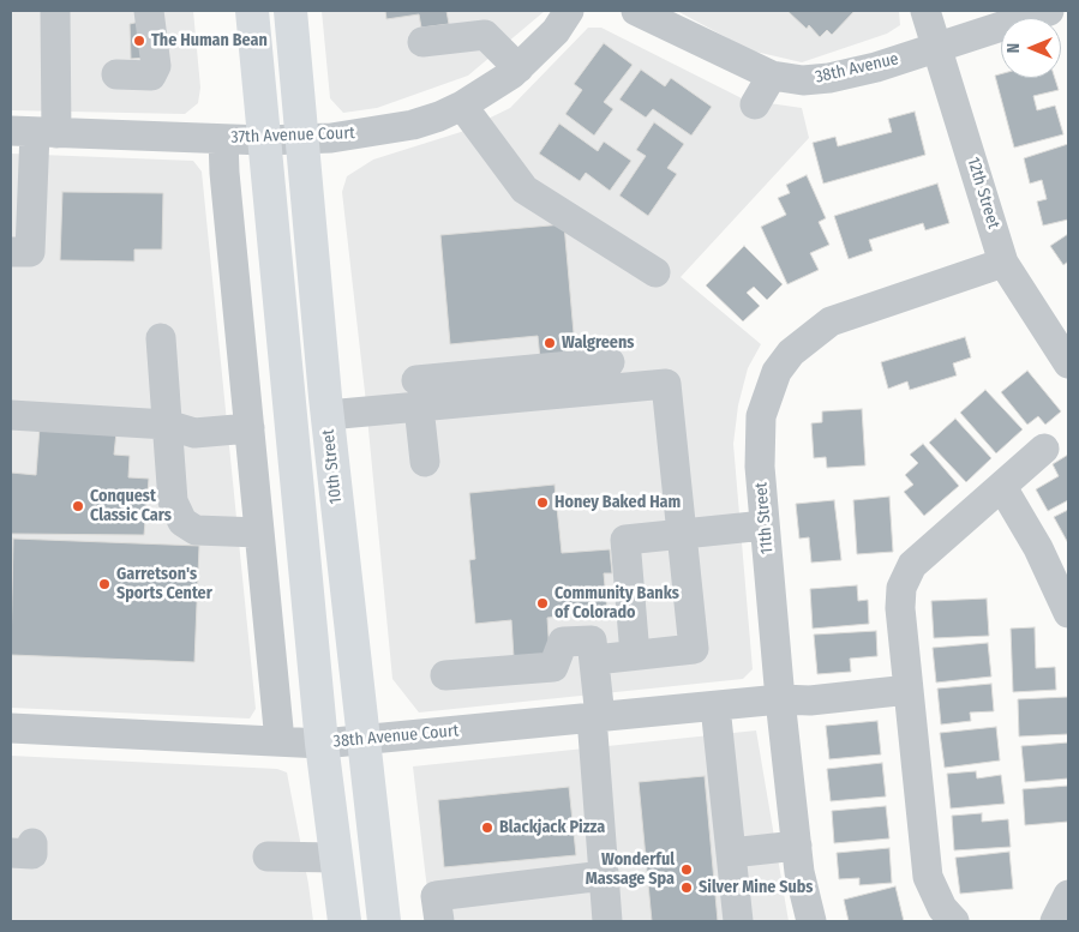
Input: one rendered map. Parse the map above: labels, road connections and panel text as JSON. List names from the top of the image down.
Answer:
{
  "streets": {
    "main road": ["10th Street"],
    "street": [
      "38th Avenue",
      "37th Avenue Court",
      "12th Street",
      "11th Street",
      "38th Avenue Court"
    ]
  },
  "crossings": [
    ["38th Avenue", "12th Street"],
    ["37th Avenue Court", "10th Street"],
    ["12th Street", "11th Street"],
    ["10th Street", "38th Avenue Court"],
    ["11th Street", "38th Avenue Court"]
  ],
  "places": [
    "The Human Bean",
    "Walgreens",
    "Honey Baked Ham",
    "Conquest Classic Cars",
    "Garretson's Sports Center",
    "Community Banks of Colorado",
    "Blackjack Pizza",
    "Wonderful Massage Spa",
    "Silver Mine Subs"
  ],
  "north": "left"
}
